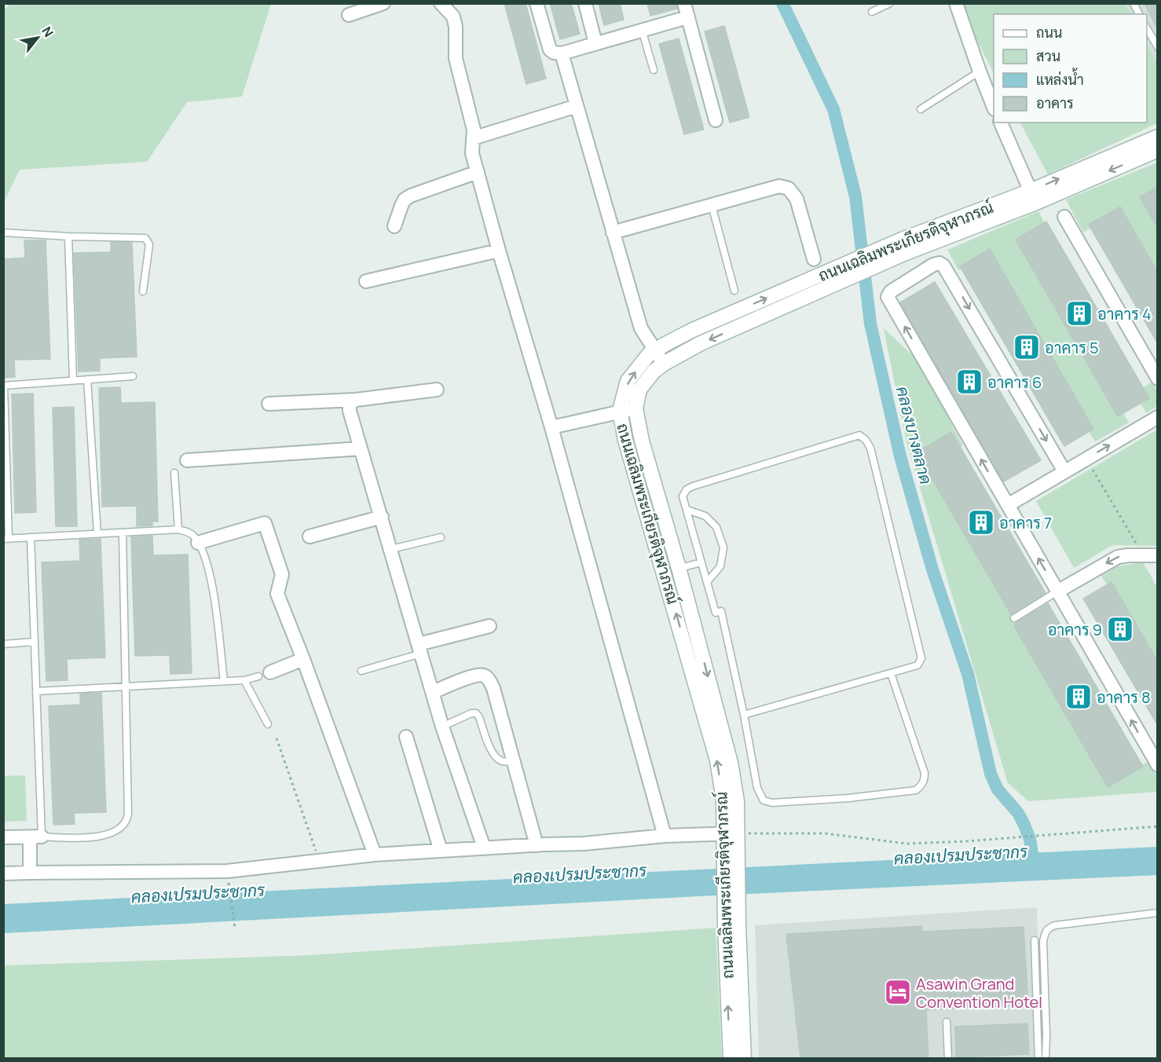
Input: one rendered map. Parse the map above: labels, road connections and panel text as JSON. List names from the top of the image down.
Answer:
{
  "streets": {
    "street": ["ถนนเฉลิมพระเกียรติจุฬาภรณ์"]
  },
  "water": ["คลองบางตลาด", "คลองเปรมประชากร"],
  "places": {
    "building": [
      "อาคาร 4",
      "อาคาร 5",
      "อาคาร 6",
      "อาคาร 7",
      "อาคาร 9",
      "อาคาร 8"
    ],
    "hotel": ["Asawin Grand Convention Hotel"]
  },
  "legend": [
    "ถนน",
    "สวน",
    "แหล่งน้ำ",
    "อาคาร"
  ],
  "north": "top right"
}
